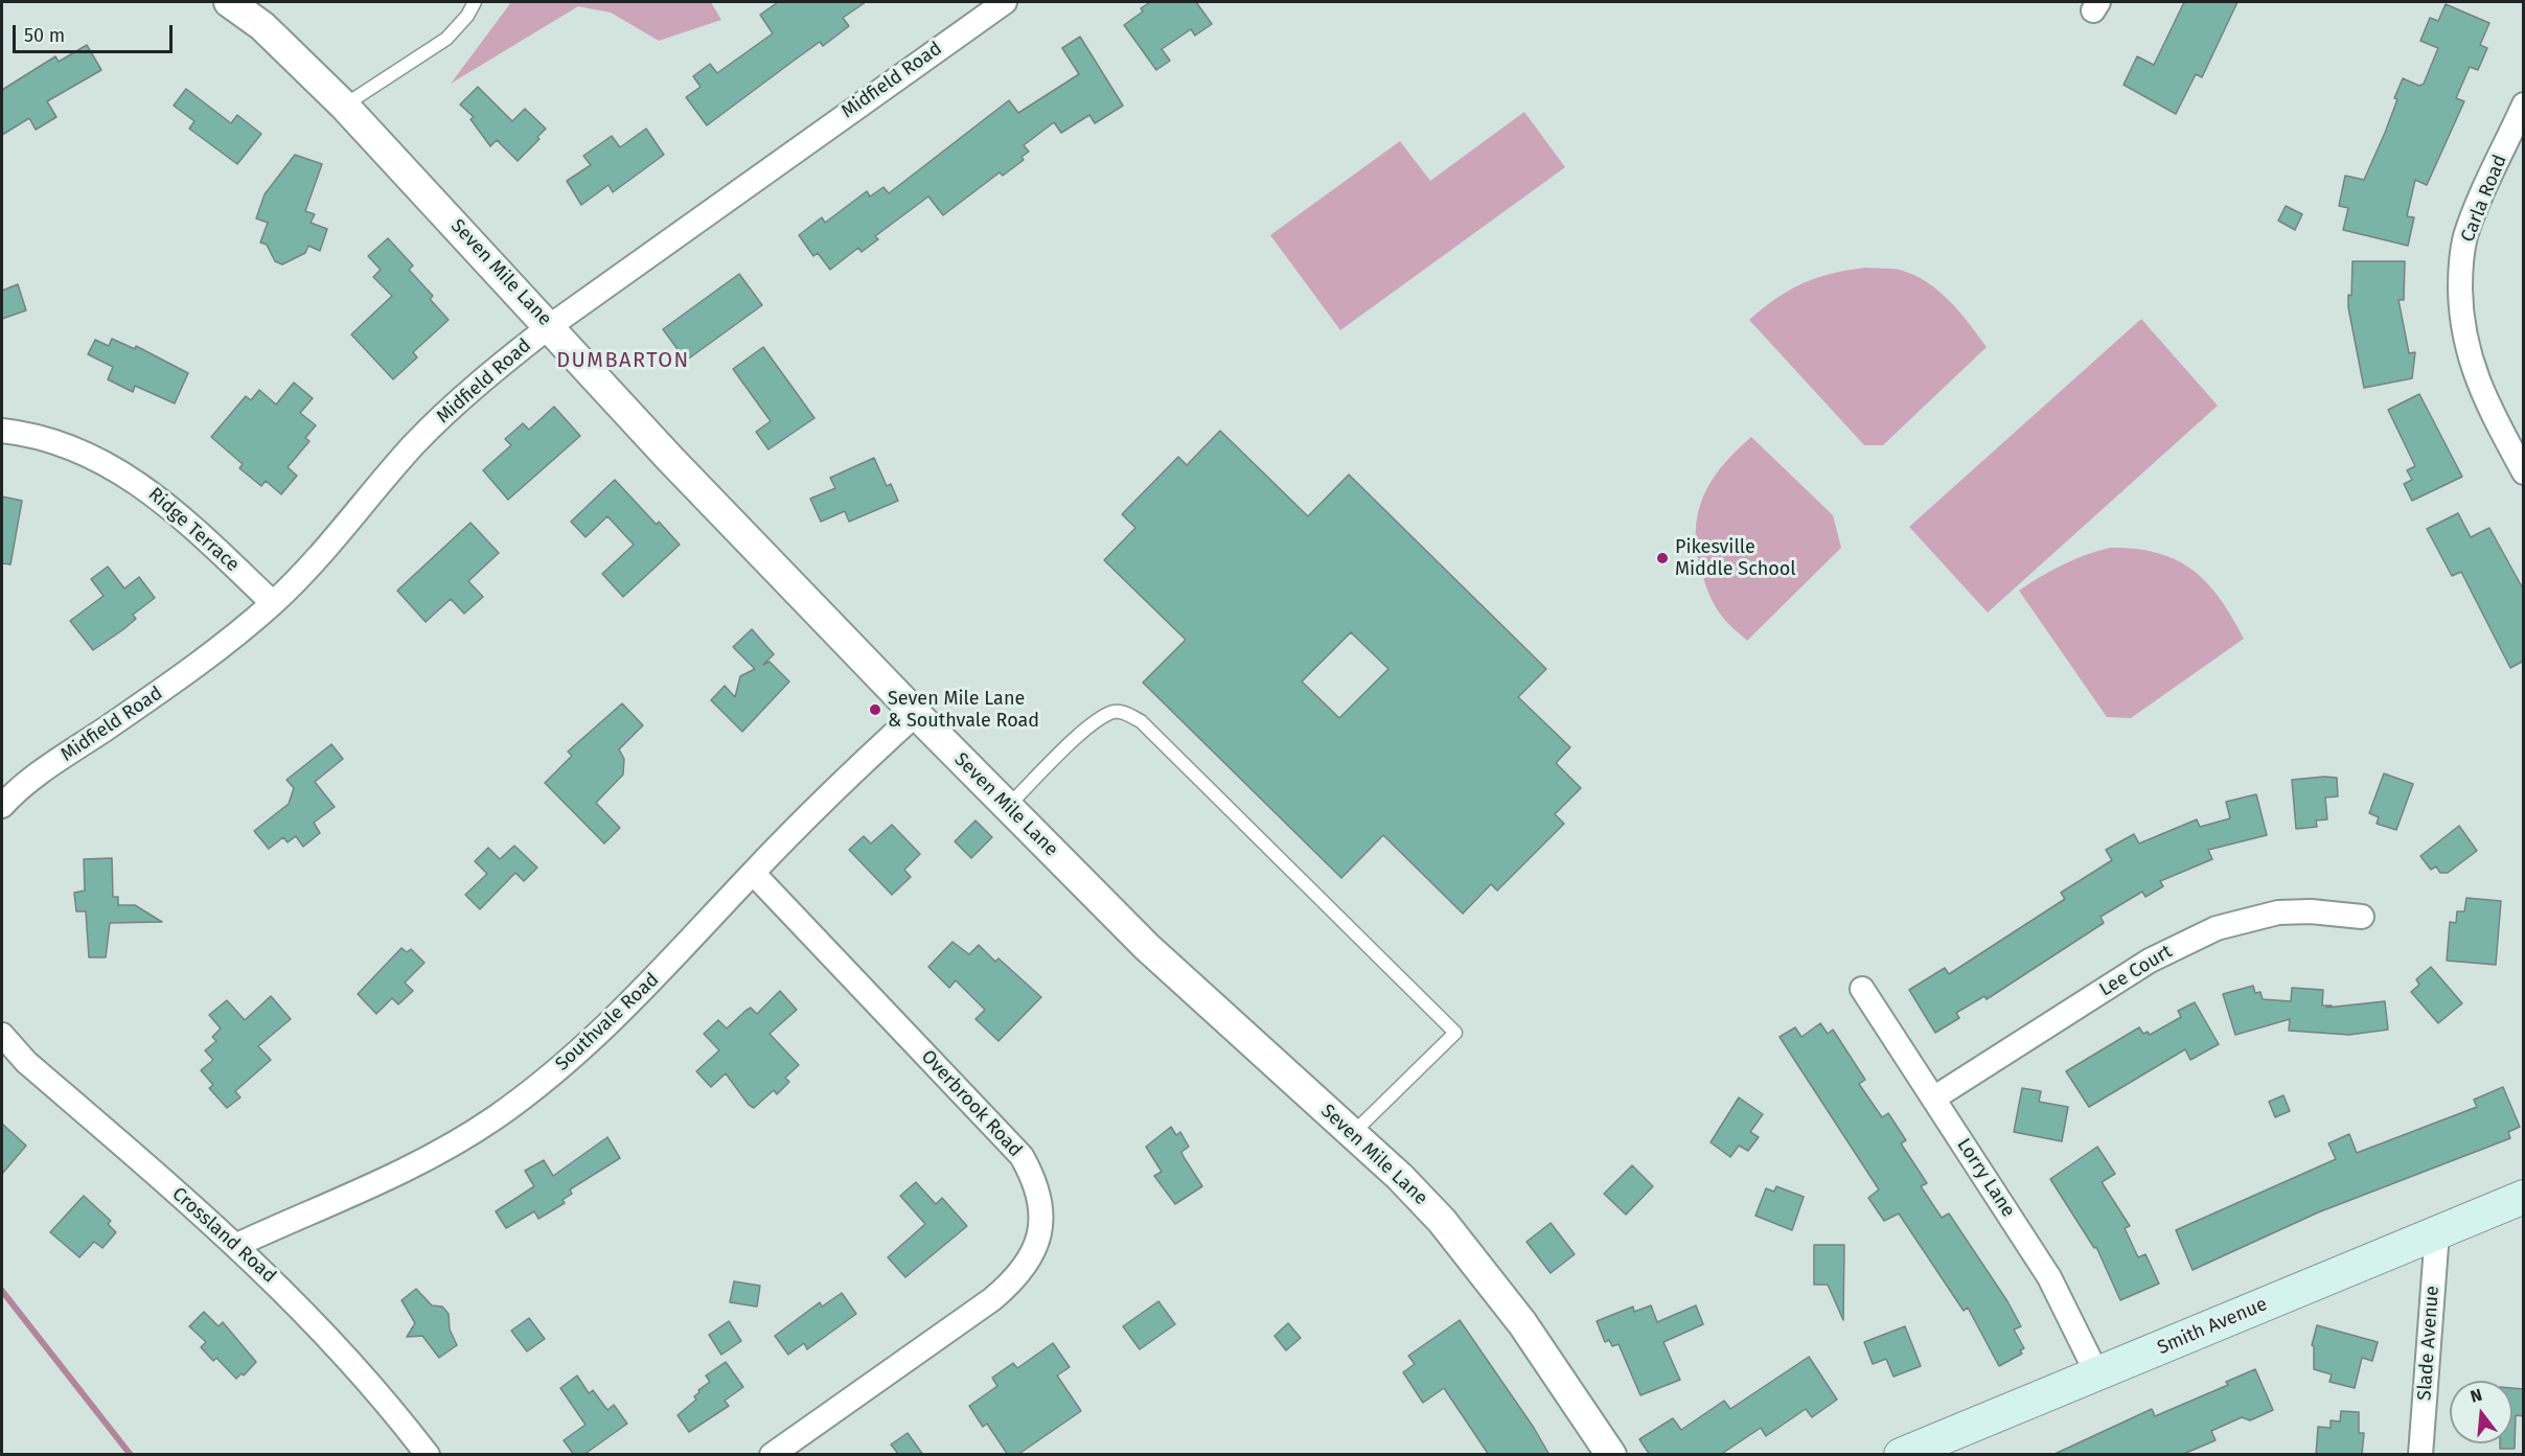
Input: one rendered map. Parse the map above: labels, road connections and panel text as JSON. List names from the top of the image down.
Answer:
{
  "streets": {
    "main road": ["Smith Avenue"],
    "street": [
      "Midfield Road",
      "Carla Road",
      "Seven Mile Lane",
      "Ridge Terrace",
      "Lee Court",
      "Southvale Road",
      "Overbrook Road",
      "Lorry Lane",
      "Crossland Road",
      "Slade Avenue"
    ]
  },
  "crossings": [
    ["Midfield Road", "Seven Mile Lane"],
    ["Midfield Road", "Ridge Terrace"],
    ["Seven Mile Lane", "Southvale Road"],
    ["Lee Court", "Lorry Lane"],
    ["Southvale Road", "Overbrook Road"],
    ["Southvale Road", "Crossland Road"],
    ["Lorry Lane", "Smith Avenue"],
    ["Smith Avenue", "Slade Avenue"]
  ],
  "districts": ["DUMBARTON"],
  "places": ["Pikesville Middle School", "Seven Mile Lane & Southvale Road"],
  "scale_bar": "50 m",
  "north": "top"
}
